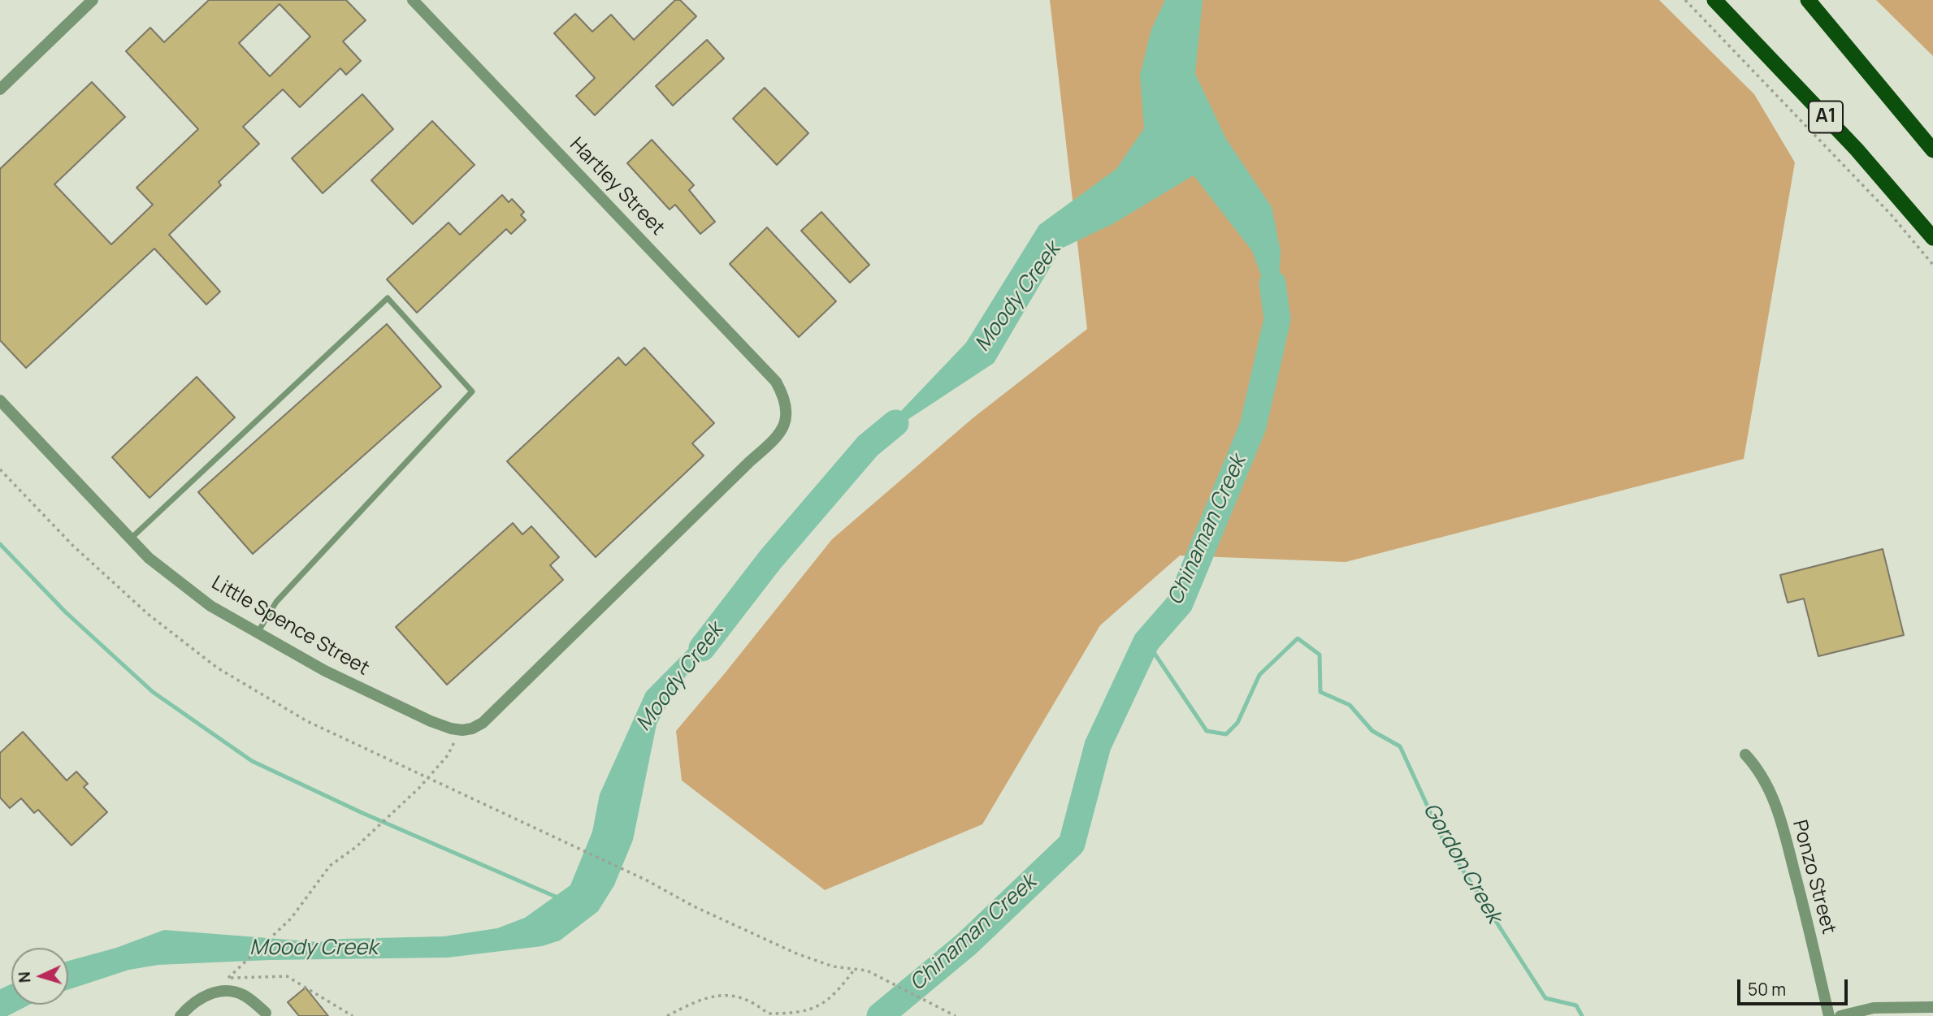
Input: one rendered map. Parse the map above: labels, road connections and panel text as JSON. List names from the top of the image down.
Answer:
{
  "streets": {
    "highway": ["A1"],
    "street": ["Hartley Street", "Little Spence Street", "Ponzo Street"]
  },
  "crossings": [
    ["Hartley Street", "Little Spence Street"]
  ],
  "water": ["Moody Creek", "Chinaman Creek", "Gordon Creek"],
  "scale_bar": "50 m",
  "north": "left"
}
